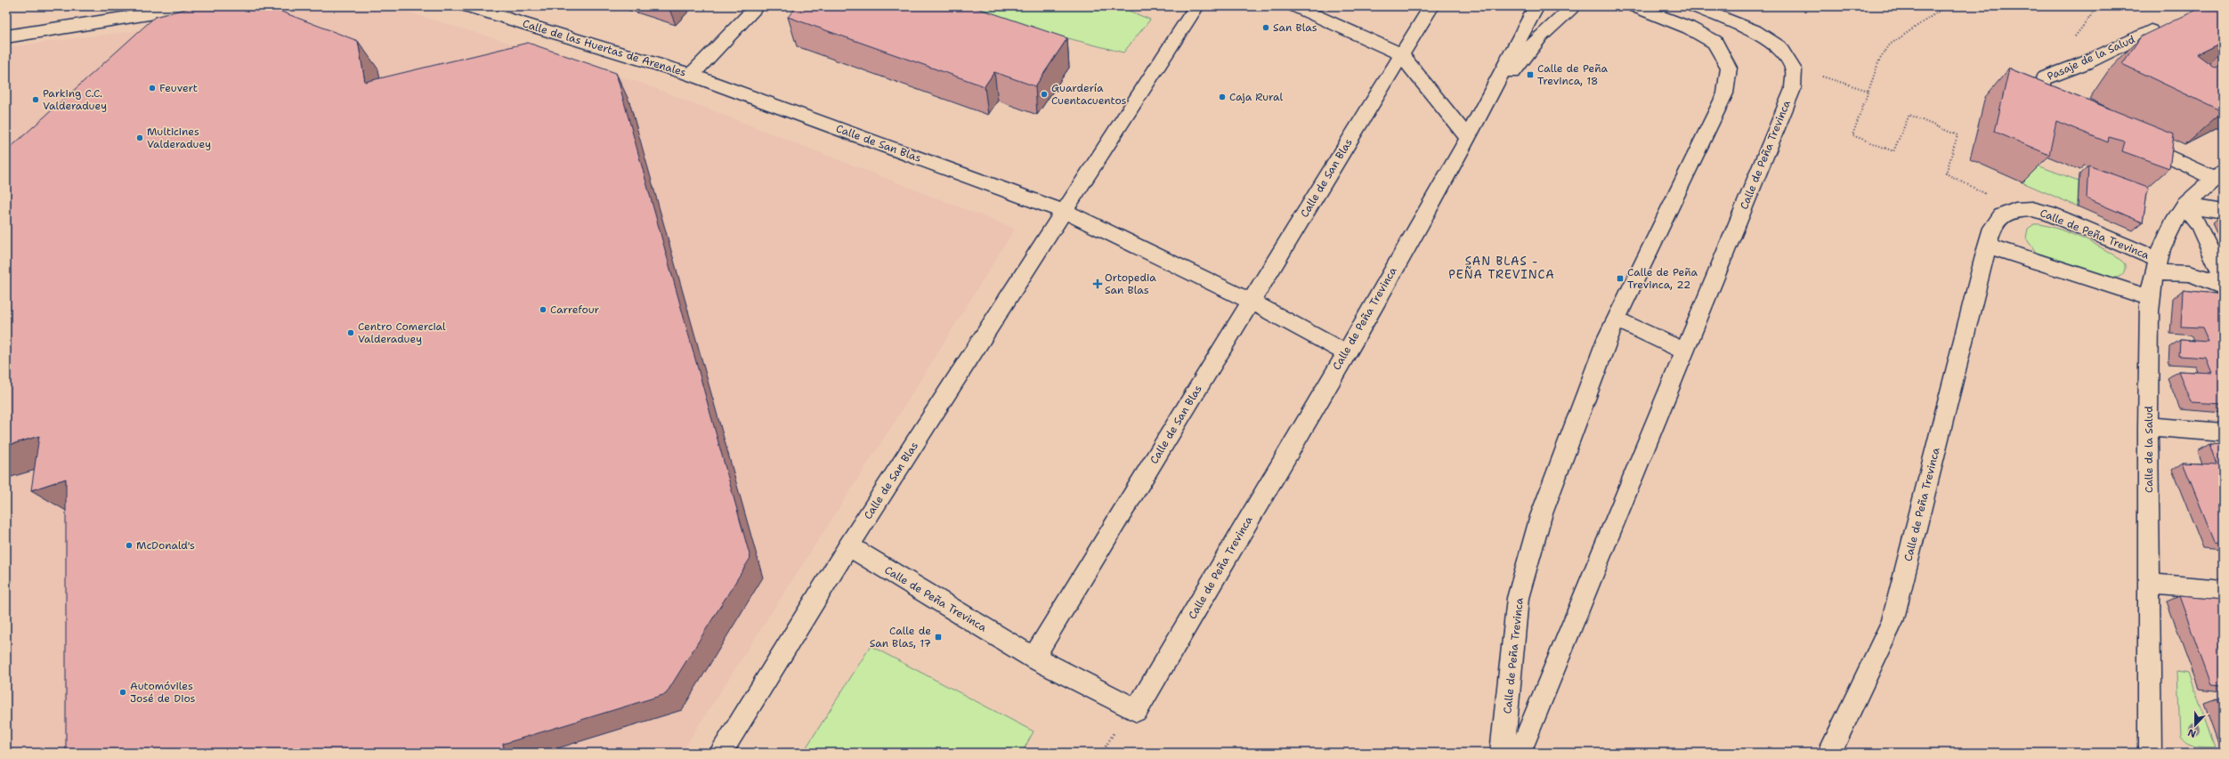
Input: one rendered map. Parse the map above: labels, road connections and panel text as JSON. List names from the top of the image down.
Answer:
{
  "streets": {
    "street": [
      "Calle de las Huertas de Arenales",
      "Pasaje de la Salud",
      "Calle de San Blas",
      "Calle de Peña Trevinca",
      "Calle de la Salud"
    ]
  },
  "crossings": [
    ["Calle de las Huertas de Arenales", "Calle de San Blas"],
    ["Calle de San Blas", "Calle de Peña Trevinca"],
    ["Calle de Peña Trevinca", "Calle de la Salud"]
  ],
  "districts": ["SAN BLAS - PEÑA TREVINCA"],
  "places": {
    "other": [
      "San Blas",
      "Feuvert",
      "Guardería Cuentacuentos",
      "Caja Rural",
      "Parking C.C. Valderaduey",
      "Multicines Valderaduey",
      "Carrefour",
      "Centro Comercial Valderaduey",
      "McDonald's",
      "Automóviles José de Dios"
    ],
    "transit": ["Calle de Peña Trevinca, 18", "Calle de Peña Trevinca, 22", "Calle de San Blas, 17"],
    "health": ["Ortopedia San Blas"]
  },
  "north": "bottom"
}
